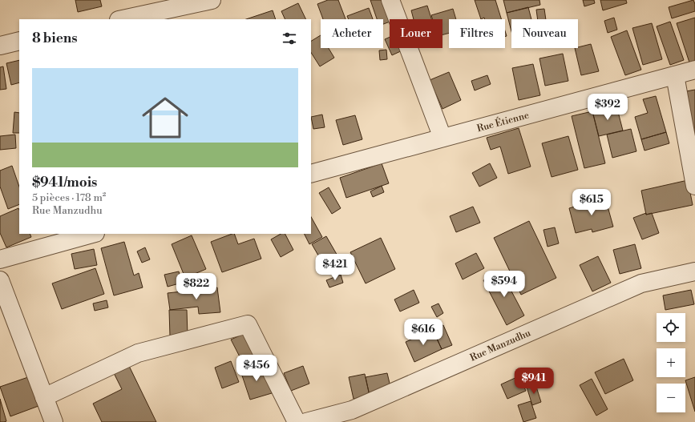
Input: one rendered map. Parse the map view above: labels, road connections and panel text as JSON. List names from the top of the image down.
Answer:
{
  "streets": {
    "street": ["Rue Étienne", "Rue Manzudhu"]
  },
  "page": {
    "chip": [
      "Acheter",
      "Louer",
      "Filtres",
      "Nouveau"
    ],
    "heading": "8 biens",
    "list": [
      {
        "name": "$941/mois",
        "note": "5 pièces · 178 m² · Rue Manzudhu"
      }
    ],
    "price": [
      "$392",
      "$615",
      "$421",
      "$594",
      "$822",
      "$616",
      "$456",
      "$941"
    ],
    "map_buttons": ["+", "−"]
  }
}
